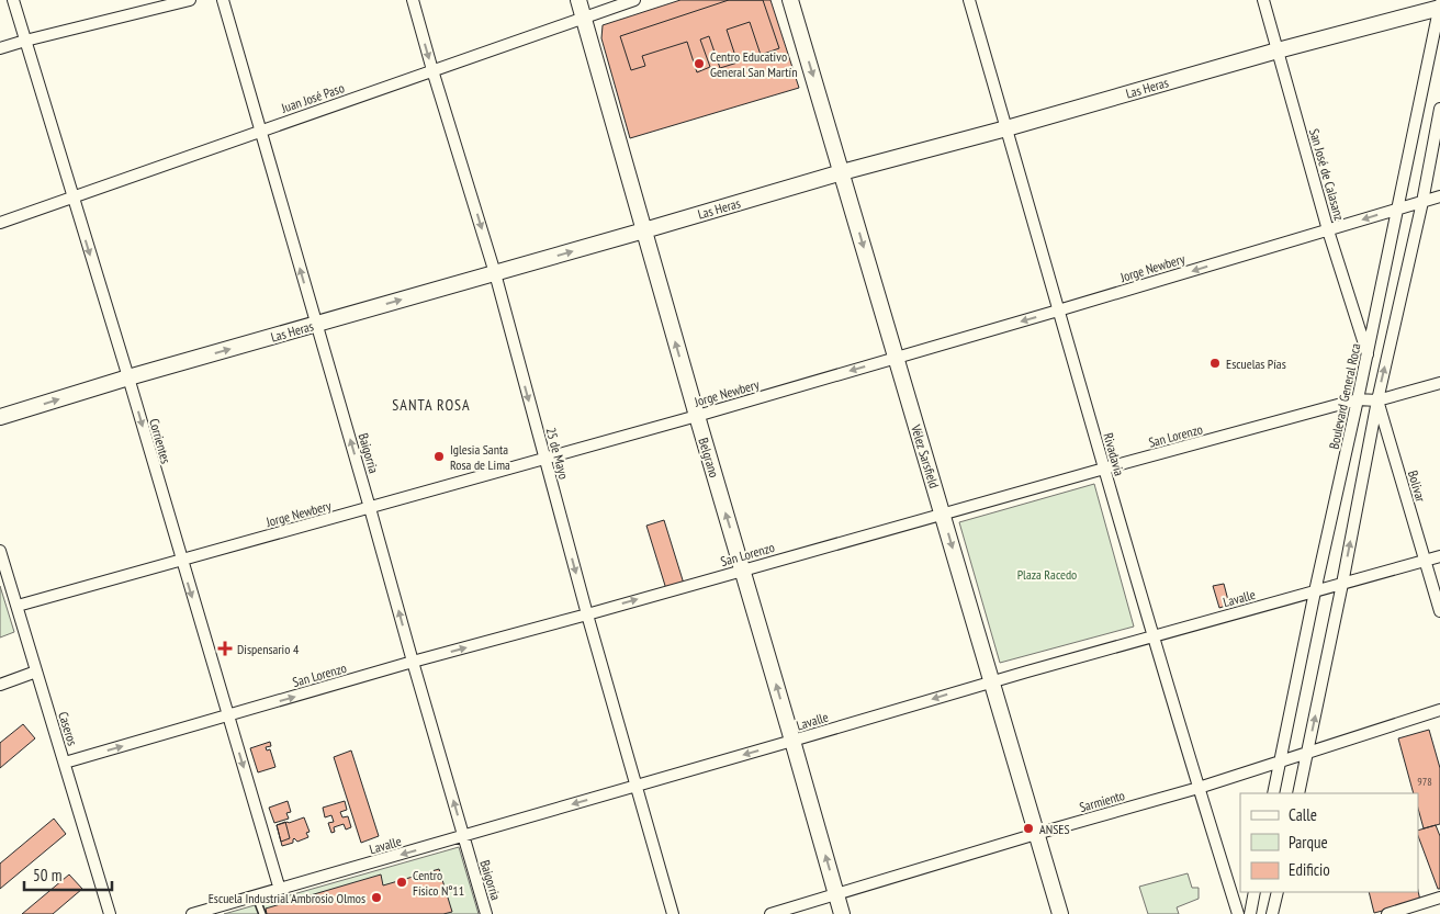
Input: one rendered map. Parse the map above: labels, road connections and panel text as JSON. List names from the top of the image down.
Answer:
{
  "streets": {
    "main road": ["Las Heras", "Vélez Sarsfield", "Belgrano"],
    "street": [
      "Juan José Paso",
      "San José de Calasanz",
      "Jorge Newbery",
      "Boulevard General Roca",
      "San Lorenzo",
      "Corrientes",
      "Baigorria",
      "25 de Mayo",
      "Rivadavia",
      "Bolivar",
      "Lavalle",
      "Caseros",
      "Sarmiento"
    ]
  },
  "crossings": [
    ["Las Heras", "San José de Calasanz"],
    ["Las Heras", "Boulevard General Roca"],
    ["Las Heras", "Corrientes"],
    ["Las Heras", "Baigorria"],
    ["Las Heras", "25 de Mayo"],
    ["Las Heras", "Rivadavia"],
    ["Las Heras", "Vélez Sarsfield"],
    ["Las Heras", "Belgrano"],
    ["Juan José Paso", "Corrientes"],
    ["Juan José Paso", "Baigorria"],
    ["Juan José Paso", "25 de Mayo"],
    ["Juan José Paso", "Belgrano"],
    ["San José de Calasanz", "Jorge Newbery"],
    ["San José de Calasanz", "Boulevard General Roca"],
    ["Jorge Newbery", "Boulevard General Roca"],
    ["Jorge Newbery", "Corrientes"],
    ["Jorge Newbery", "Baigorria"],
    ["Jorge Newbery", "25 de Mayo"],
    ["Jorge Newbery", "Rivadavia"],
    ["Jorge Newbery", "Vélez Sarsfield"],
    ["Jorge Newbery", "Belgrano"],
    ["Jorge Newbery", "Caseros"],
    ["Boulevard General Roca", "San Lorenzo"],
    ["Boulevard General Roca", "Lavalle"],
    ["Boulevard General Roca", "Sarmiento"],
    ["San Lorenzo", "Corrientes"],
    ["San Lorenzo", "Baigorria"],
    ["San Lorenzo", "25 de Mayo"],
    ["San Lorenzo", "Rivadavia"],
    ["San Lorenzo", "Vélez Sarsfield"],
    ["San Lorenzo", "Belgrano"],
    ["San Lorenzo", "Bolivar"],
    ["San Lorenzo", "Caseros"],
    ["Corrientes", "Lavalle"],
    ["Baigorria", "Lavalle"],
    ["25 de Mayo", "Lavalle"],
    ["Rivadavia", "Lavalle"],
    ["Rivadavia", "Sarmiento"],
    ["Vélez Sarsfield", "Lavalle"],
    ["Vélez Sarsfield", "Sarmiento"],
    ["Belgrano", "Lavalle"],
    ["Belgrano", "Sarmiento"],
    ["Bolivar", "Lavalle"]
  ],
  "one_way": [
    "Las Heras",
    "Jorge Newbery",
    "San Lorenzo",
    "Corrientes",
    "Baigorria",
    "25 de Mayo",
    "Vélez Sarsfield",
    "Belgrano",
    "Lavalle"
  ],
  "districts": ["SANTA ROSA"],
  "parks": ["Plaza Racedo"],
  "places": {
    "other": [
      "Centro Educativo General San Martín",
      "Escuelas Pías",
      "Iglesia Santa Rosa de Lima",
      "ANSES",
      "Centro Físico Nº11",
      "Escuela Industrial Ambrosio Olmos"
    ],
    "health": ["Dispensario 4"]
  },
  "house_numbers": ["978"],
  "legend": ["Calle", "Parque", "Edificio"],
  "scale_bar": "50 m"
}
